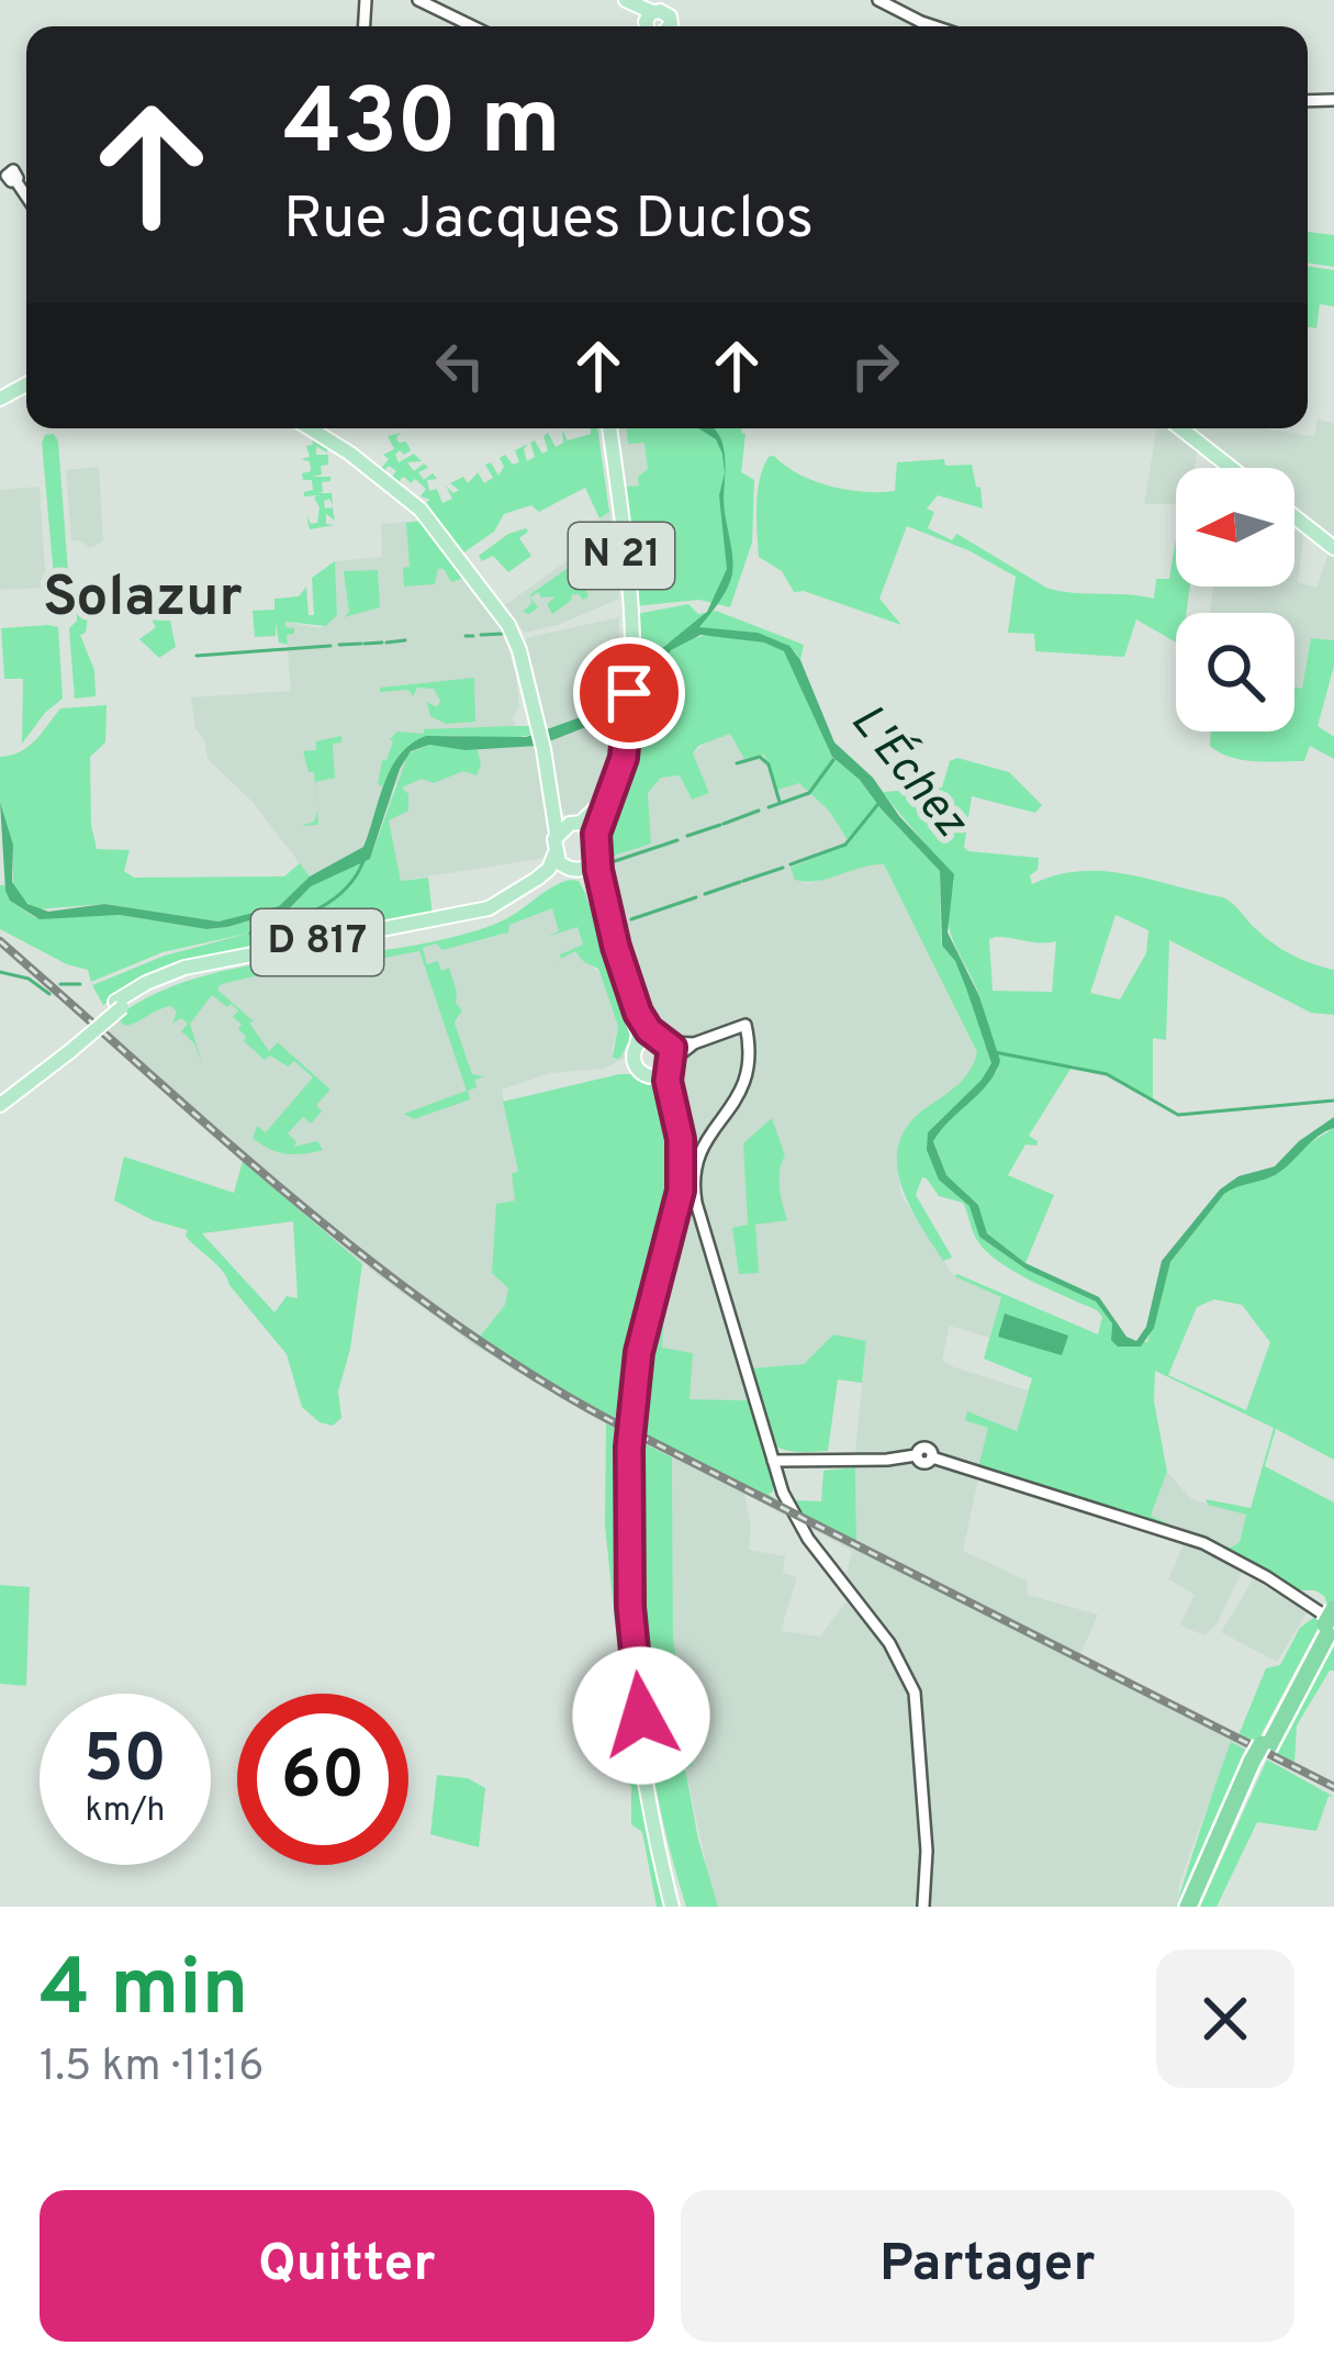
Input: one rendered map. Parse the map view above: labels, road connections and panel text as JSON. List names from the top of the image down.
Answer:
{
  "streets": {
    "main road": ["N 21", "D 817"]
  },
  "crossings": [
    ["N 21", "D 817"]
  ],
  "districts": ["Solazur"],
  "water": ["L'Échez"],
  "north": "left",
  "page": {
    "turn": ["430 m", "Rue Jacques Duclos"],
    "speed": "50 km/h",
    "limit": "60",
    "heading": ["4 min", "1.5 km · 11:16"],
    "buttons": ["Quitter", "Partager"]
  }
}
